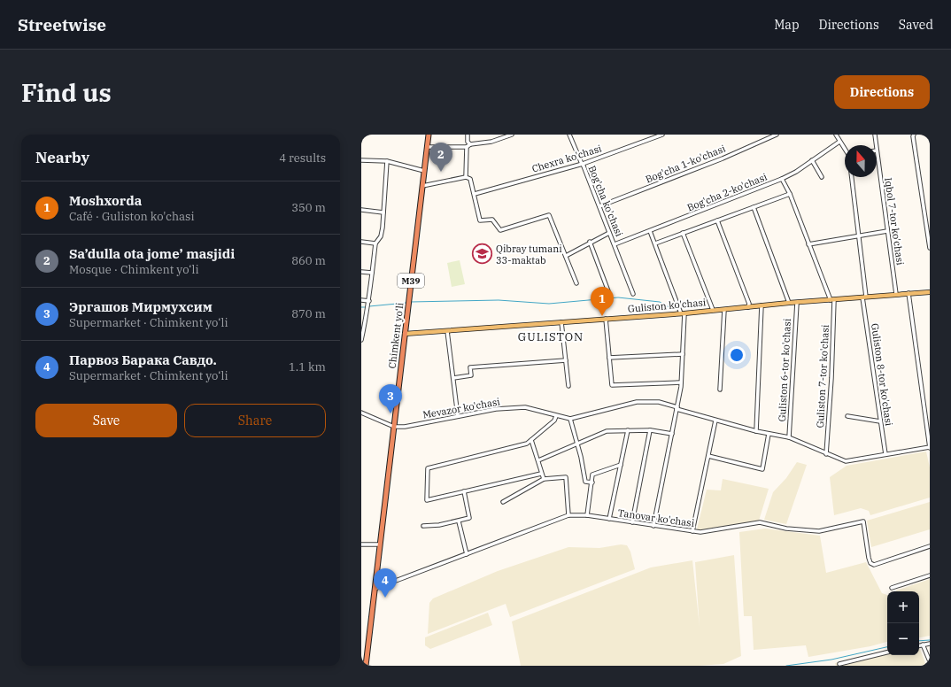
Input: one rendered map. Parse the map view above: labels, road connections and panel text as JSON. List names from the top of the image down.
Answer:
{
  "streets": {
    "highway": ["M39", "Chimkent yo‘li"],
    "main road": ["Guliston ko'chasi"],
    "street": [
      "Chexra ko'chasi",
      "Bog'cha 1-ko'chasi",
      "Bog'cha 2-ko'chasi",
      "Bog'cha ko'chasi",
      "Iqbol 7-tor ko'chasi",
      "Guliston 6-tor ko'chasi",
      "Guliston 8-tor ko'chasi",
      "Guliston 7-tor ko'chasi",
      "Mevazor ko'chasi",
      "Tanovar ko'chasi"
    ]
  },
  "crossings": [
    ["Chexra ko'chasi", "Bog'cha ko'chasi"],
    ["Bog'cha 1-ko'chasi", "Bog'cha ko'chasi"],
    ["Bog'cha 2-ko'chasi", "Bog'cha ko'chasi"],
    ["Iqbol 7-tor ko'chasi", "Guliston ko'chasi"],
    ["Guliston ko'chasi", "Chimkent yo‘li"],
    ["Guliston ko'chasi", "Guliston 6-tor ko'chasi"],
    ["Guliston ko'chasi", "Guliston 8-tor ko'chasi"],
    ["Guliston ko'chasi", "Guliston 7-tor ko'chasi"],
    ["Chimkent yo‘li", "Mevazor ko'chasi"],
    ["Chimkent yo‘li", "Tanovar ko'chasi"],
    ["Guliston 6-tor ko'chasi", "Mevazor ko'chasi"],
    ["Guliston 8-tor ko'chasi", "Mevazor ko'chasi"],
    ["Guliston 7-tor ko'chasi", "Mevazor ko'chasi"]
  ],
  "districts": ["GULISTON"],
  "places": {
    "school or university": ["Qibray tumani 33-maktab"]
  },
  "north": "top",
  "page": {
    "header": "Streetwise",
    "nav": ["Map", "Directions", "Saved"],
    "buttons": [
      "Directions",
      ["Save", "Share"]
    ],
    "title": "Find us",
    "heading": ["Nearby", "4 results"],
    "pins": [
      "2",
      "1",
      "3",
      "4"
    ],
    "list": [
      {
        "mark": "1",
        "name": "Moshxorda",
        "note": "Café · Guliston ko'chasi",
        "value": "350 m"
      },
      {
        "mark": "2",
        "name": "Sa’dulla ota jome’ masjidi",
        "note": "Mosque · Chimkent yo‘li",
        "value": "860 m"
      },
      {
        "mark": "3",
        "name": "Эргашов Мирмухсим",
        "note": "Supermarket · Chimkent yo‘li",
        "value": "870 m"
      },
      {
        "mark": "4",
        "name": "Парвоз Барака Савдо.",
        "note": "Supermarket · Chimkent yo‘li",
        "value": "1.1 km"
      }
    ],
    "map_buttons": ["+", "−"]
  }
}
